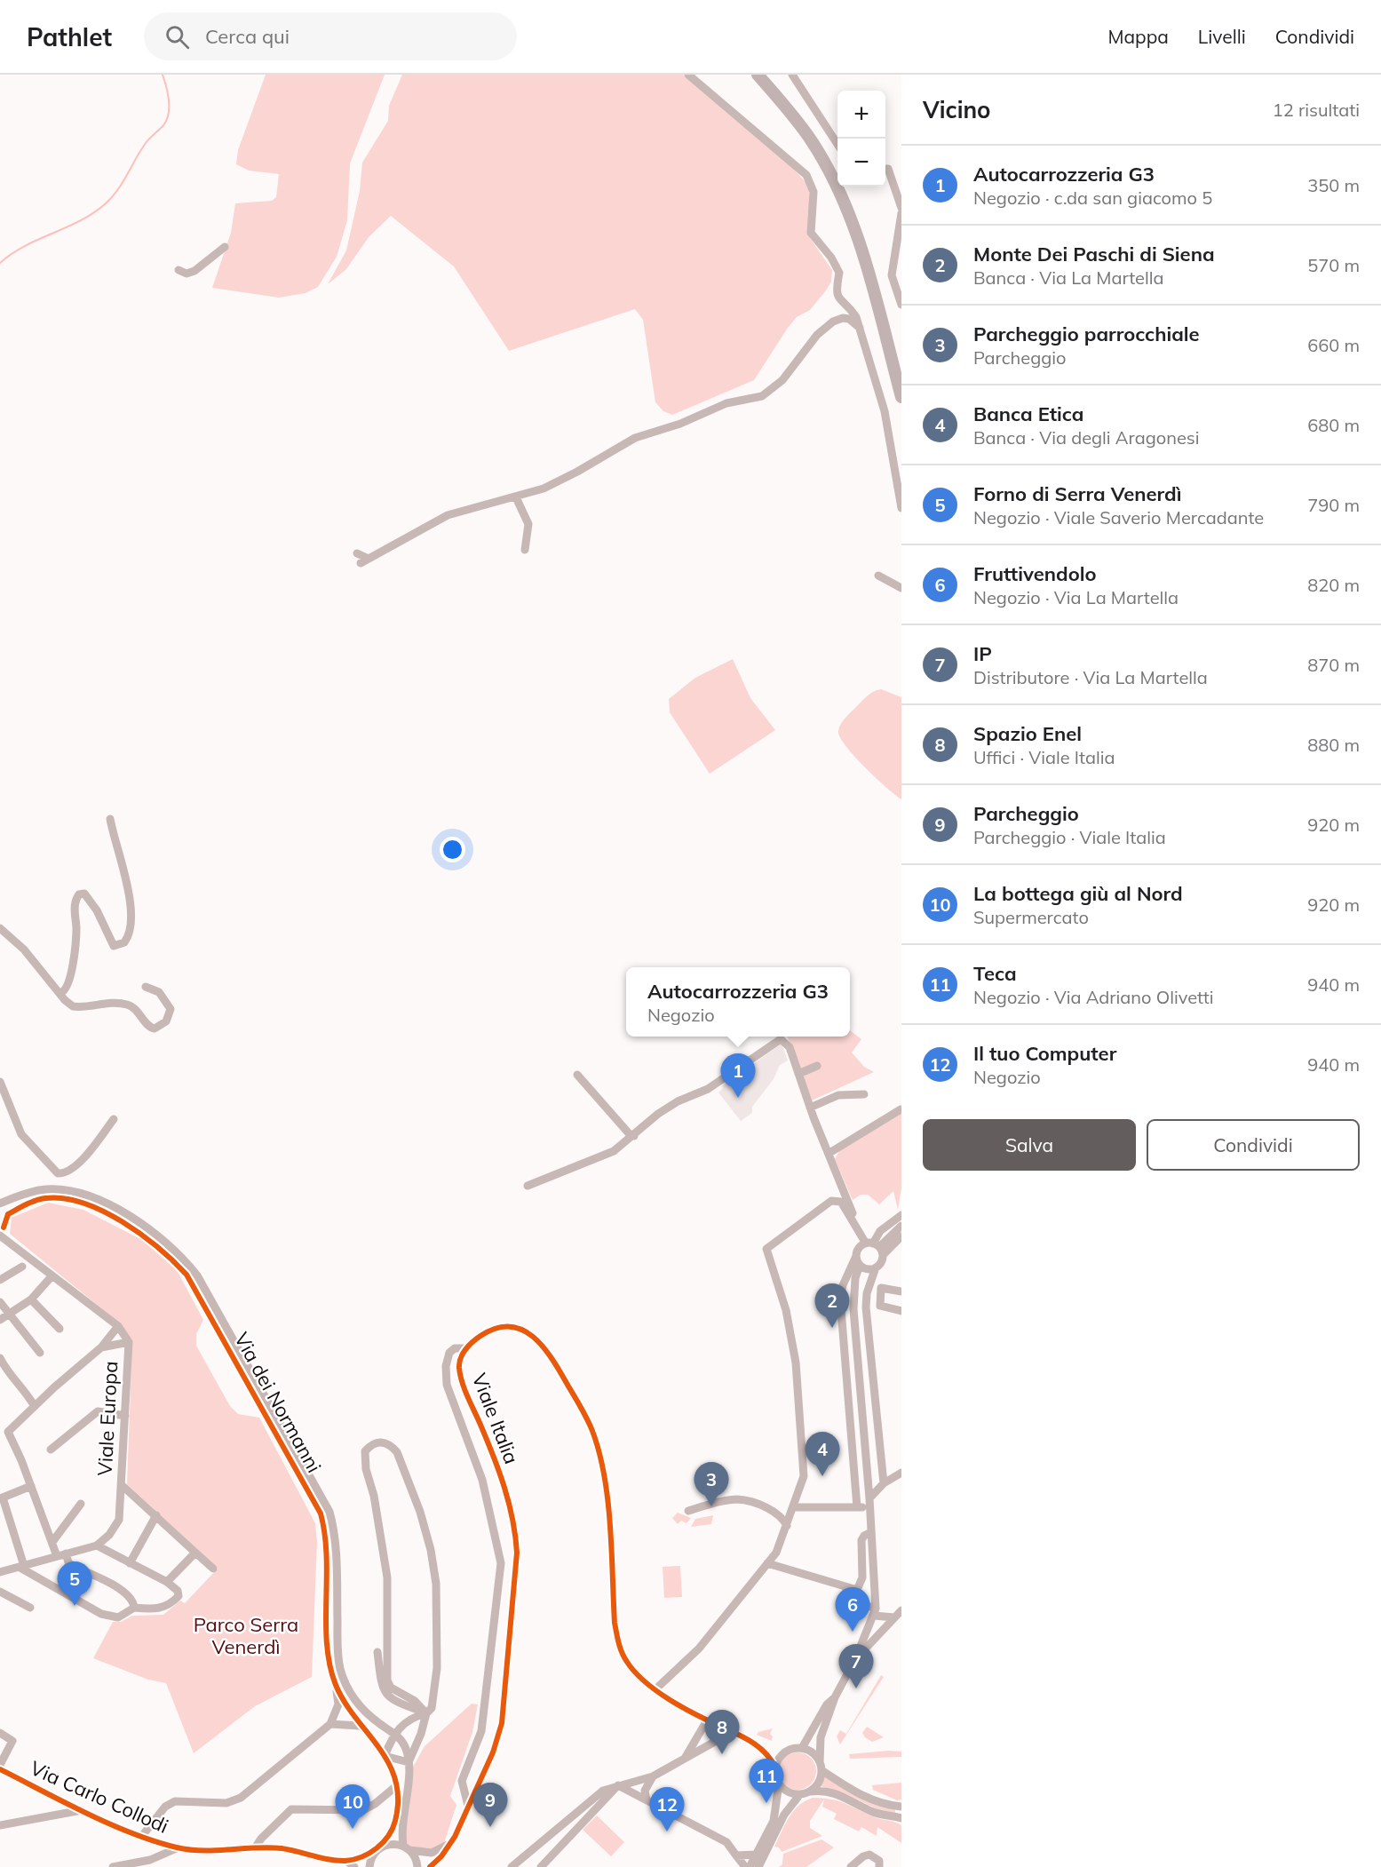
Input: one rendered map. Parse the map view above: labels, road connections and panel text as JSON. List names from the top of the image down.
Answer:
{
  "streets": {
    "street": [
      "Via dei Normanni",
      "Viale Europa",
      "Viale Italia",
      "Via Carlo Collodi"
    ]
  },
  "crossings": [
    ["Via dei Normanni", "Viale Europa"]
  ],
  "parks": ["Parco Serra Venerdì"],
  "page": {
    "header": "Pathlet",
    "search": "Cerca qui",
    "nav": ["Mappa", "Livelli", "Condividi"],
    "heading": ["Vicino", "12 risultati"],
    "map_buttons": ["+", "−"],
    "list": [
      {
        "mark": "1",
        "name": "Autocarrozzeria G3",
        "note": "Negozio · c.da san giacomo 5",
        "value": "350 m"
      },
      {
        "mark": "2",
        "name": "Monte Dei Paschi di Siena",
        "note": "Banca · Via La Martella",
        "value": "570 m"
      },
      {
        "mark": "3",
        "name": "Parcheggio parrocchiale",
        "note": "Parcheggio",
        "value": "660 m"
      },
      {
        "mark": "4",
        "name": "Banca Etica",
        "note": "Banca · Via degli Aragonesi",
        "value": "680 m"
      },
      {
        "mark": "5",
        "name": "Forno di Serra Venerdì",
        "note": "Negozio · Viale Saverio Mercadante",
        "value": "790 m"
      },
      {
        "mark": "6",
        "name": "Fruttivendolo",
        "note": "Negozio · Via La Martella",
        "value": "820 m"
      },
      {
        "mark": "7",
        "name": "IP",
        "note": "Distributore · Via La Martella",
        "value": "870 m"
      },
      {
        "mark": "8",
        "name": "Spazio Enel",
        "note": "Uffici · Viale Italia",
        "value": "880 m"
      },
      {
        "mark": "9",
        "name": "Parcheggio",
        "note": "Parcheggio · Viale Italia",
        "value": "920 m"
      },
      {
        "mark": "10",
        "name": "La bottega giù al Nord",
        "note": "Supermercato",
        "value": "920 m"
      },
      {
        "mark": "11",
        "name": "Teca",
        "note": "Negozio · Via Adriano Olivetti",
        "value": "940 m"
      },
      {
        "mark": "12",
        "name": "Il tuo Computer",
        "note": "Negozio",
        "value": "940 m"
      }
    ],
    "popup": ["Autocarrozzeria G3", "Negozio"],
    "pins": [
      "1",
      "2",
      "4",
      "3",
      "5",
      "6",
      "7",
      "8",
      "11",
      "9",
      "10",
      "12"
    ],
    "buttons": ["Salva", "Condividi"]
  }
}
